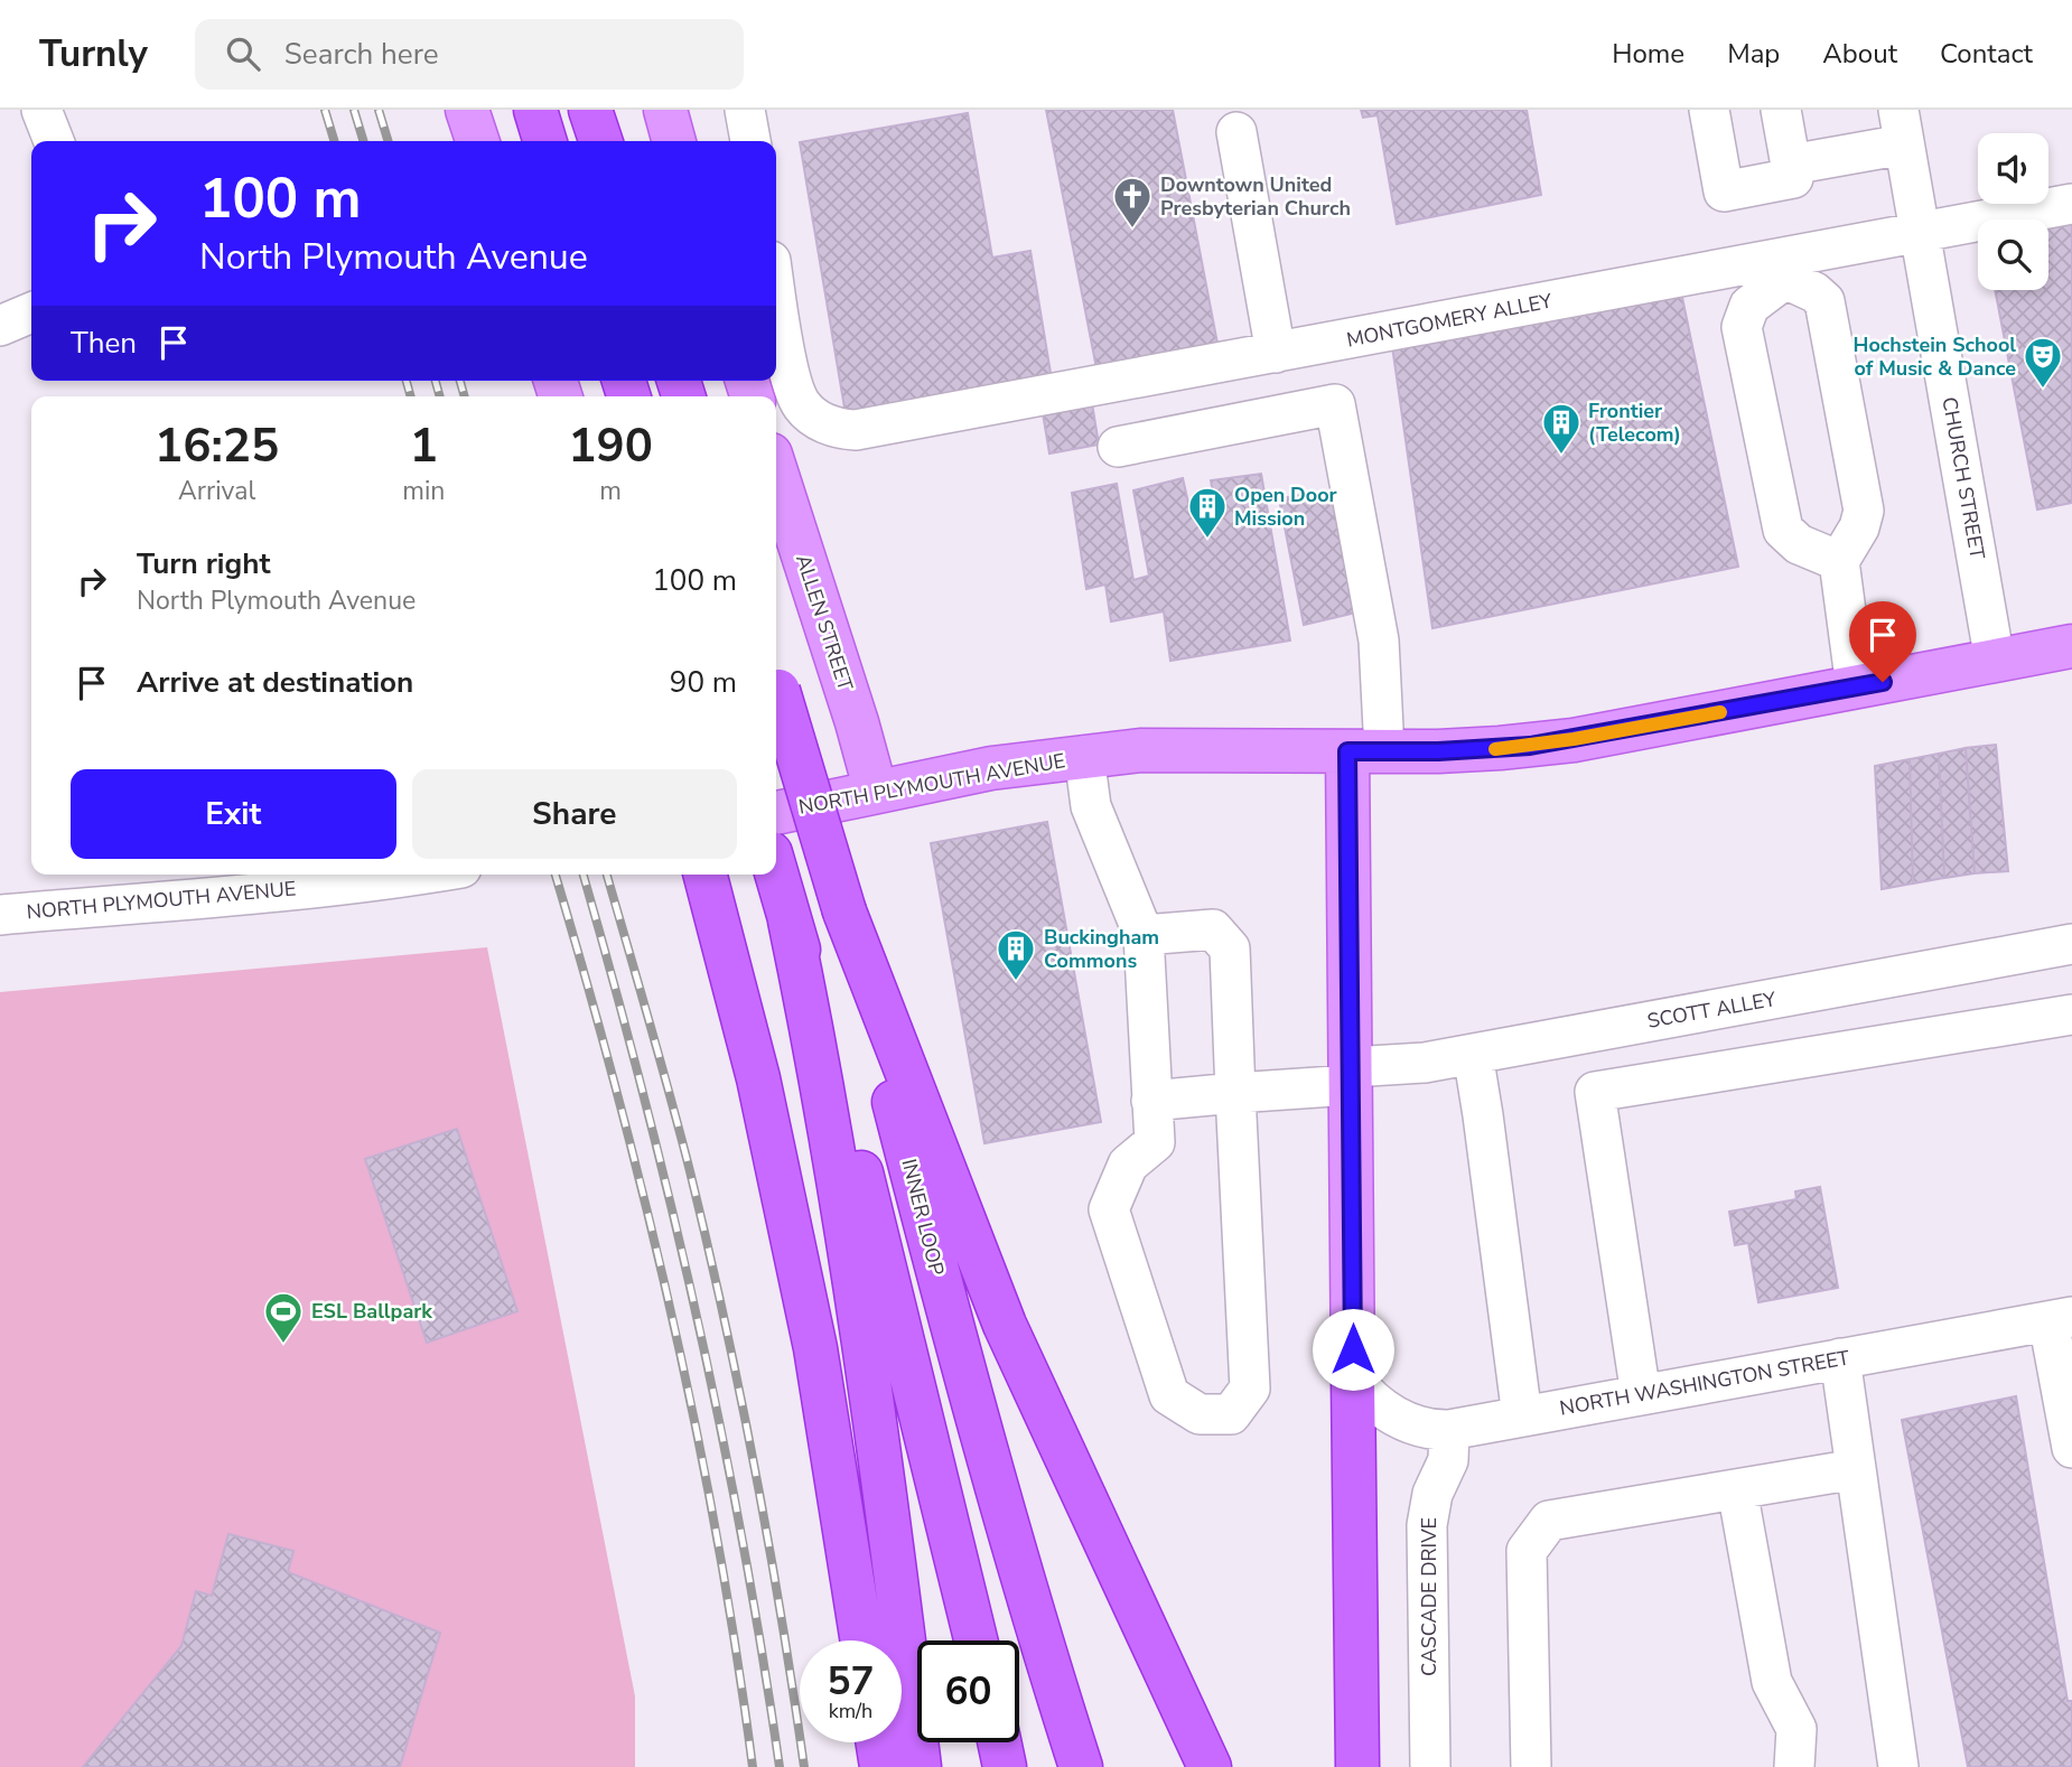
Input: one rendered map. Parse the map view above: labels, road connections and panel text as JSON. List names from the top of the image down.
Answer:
{
  "streets": {
    "highway": ["INNER LOOP"],
    "main road": ["ALLEN STREET", "NORTH PLYMOUTH AVENUE"],
    "street": [
      "MONTGOMERY ALLEY",
      "CHURCH STREET",
      "SCOTT ALLEY",
      "NORTH WASHINGTON STREET",
      "CASCADE DRIVE"
    ]
  },
  "crossings": [
    ["MONTGOMERY ALLEY", "CHURCH STREET"],
    ["CHURCH STREET", "NORTH PLYMOUTH AVENUE"],
    ["ALLEN STREET", "NORTH PLYMOUTH AVENUE"],
    ["NORTH WASHINGTON STREET", "CASCADE DRIVE"]
  ],
  "places": {
    "church": ["Downtown United Presbyterian Church"],
    "theatre": ["Hochstein School of Music & Dance"],
    "building": ["Frontier (Telecom)", "Open Door Mission", "Buckingham Commons"],
    "sports": ["ESL Ballpark"]
  },
  "page": {
    "header": "Turnly",
    "search": "Search here",
    "nav": [
      "Home",
      "Map",
      "About",
      "Contact"
    ],
    "turn": ["100 m", "North Plymouth Avenue"],
    "then": "Then",
    "eta": [
      "16:25",
      "Arrival",
      "1",
      "min",
      "190",
      "m"
    ],
    "list": [
      {
        "name": "Turn right",
        "note": "North Plymouth Avenue",
        "value": "100 m"
      },
      {
        "name": "Arrive at destination",
        "value": "90 m"
      }
    ],
    "buttons": ["Exit", "Share"],
    "speed": "57 km/h",
    "limit": "60"
  }
}
